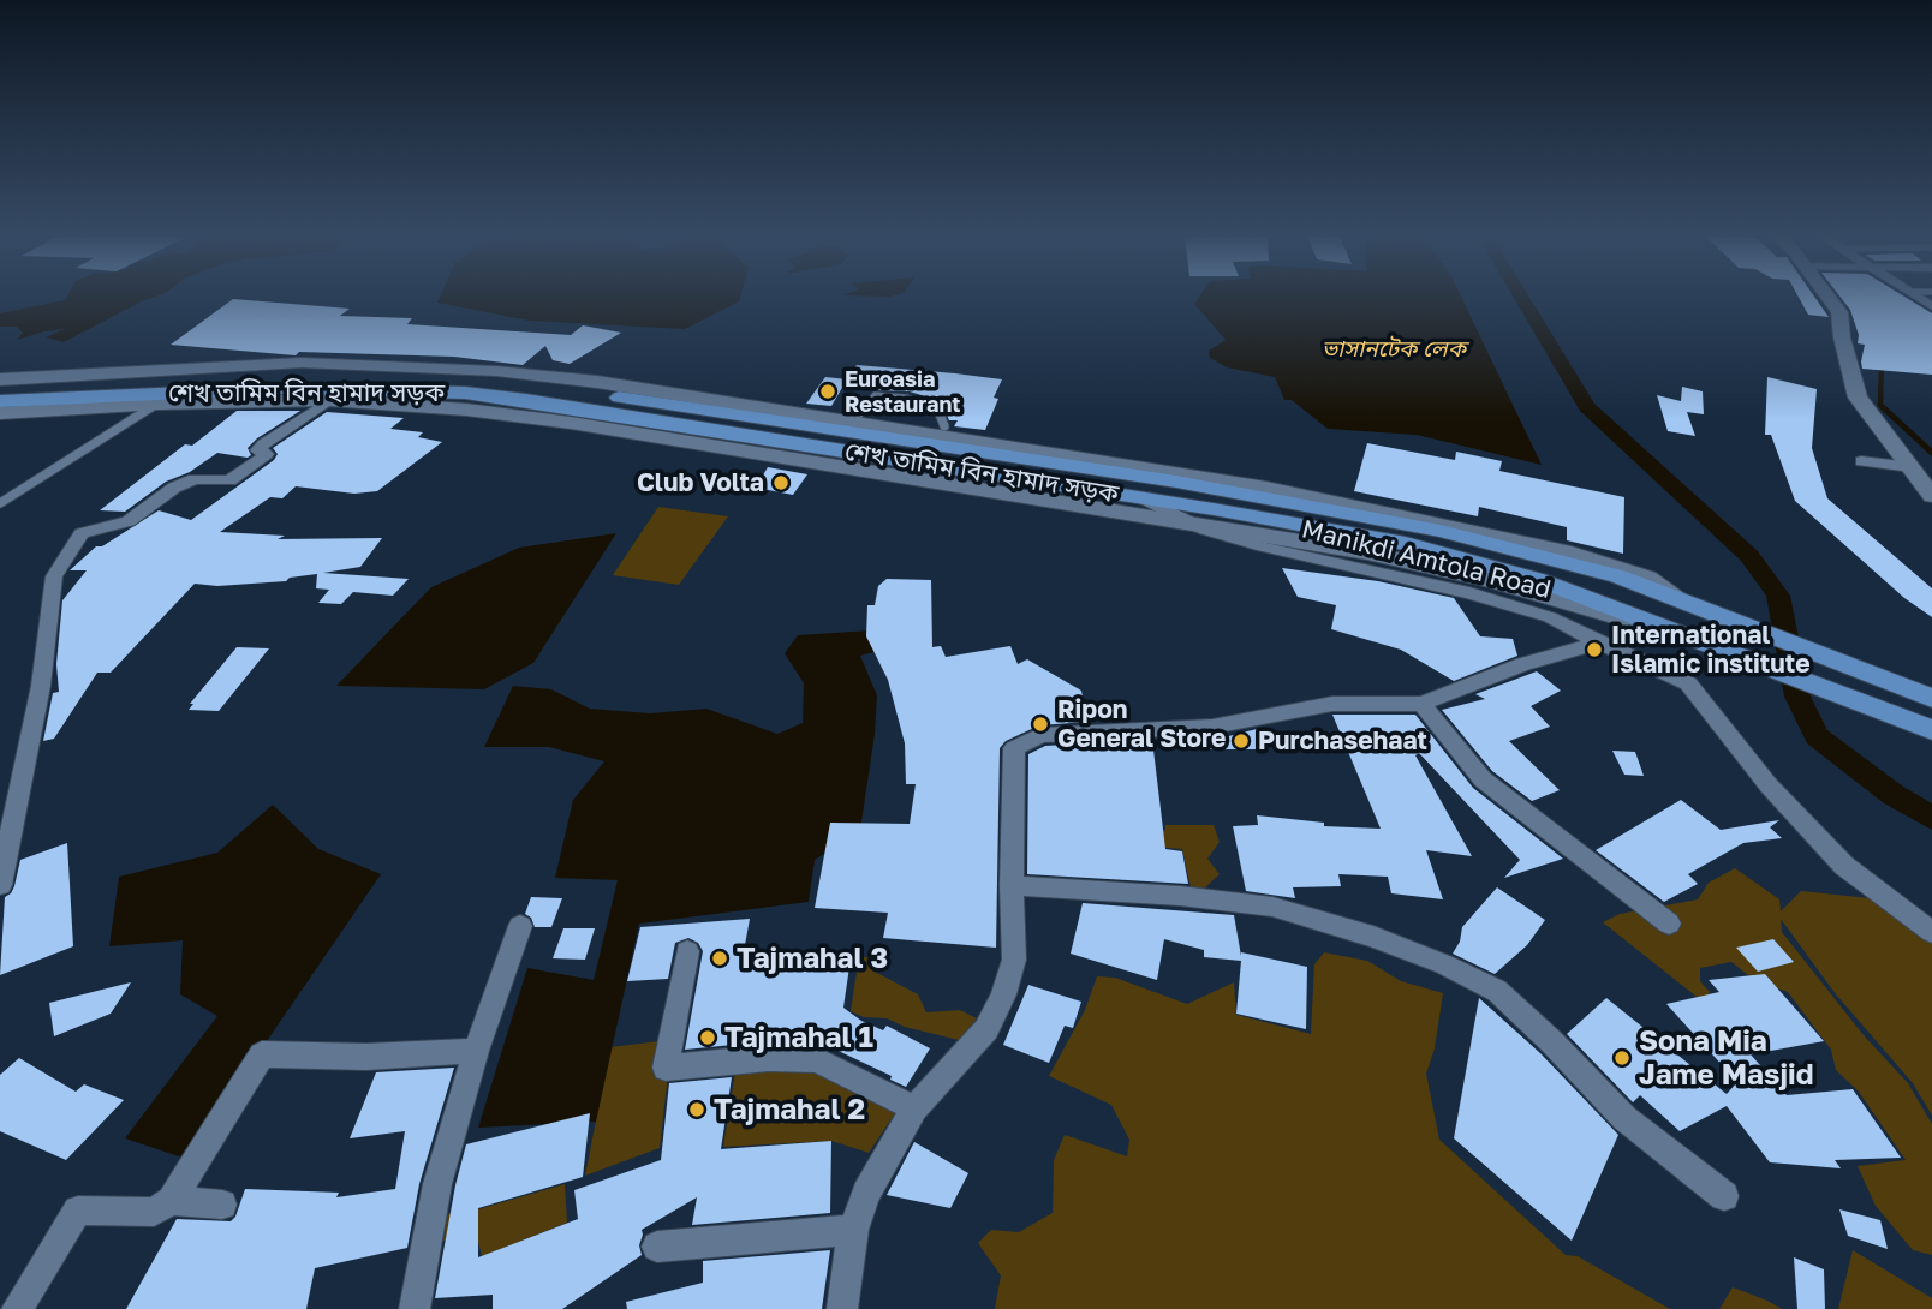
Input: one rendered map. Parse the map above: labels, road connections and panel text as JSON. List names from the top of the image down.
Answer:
{
  "streets": {
    "main road": ["শেখ তামিম বিন হামাদ সড়ক"],
    "street": ["Manikdi Amtola Road"]
  },
  "crossings": [
    ["শেখ তামিম বিন হামাদ সড়ক", "Manikdi Amtola Road"]
  ],
  "water": ["ভাসানটেক লেক"],
  "places": [
    "Euroasia Restaurant",
    "Club Volta",
    "International Islamic institute",
    "Ripon General Store",
    "Purchasehaat",
    "Tajmahal 3",
    "Tajmahal 1",
    "Sona Mia Jame Masjid",
    "Tajmahal 2"
  ]
}
